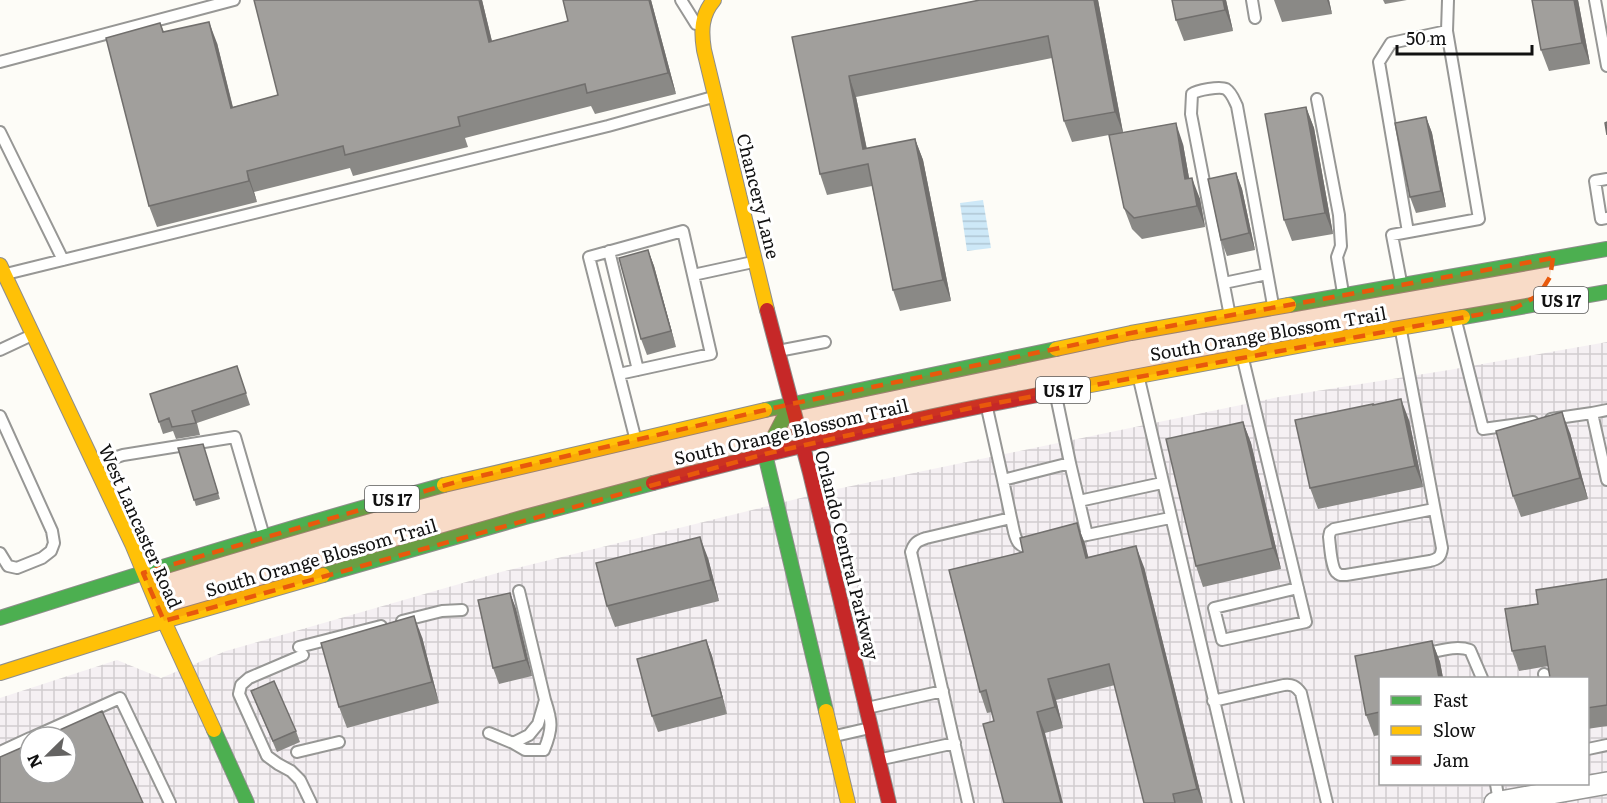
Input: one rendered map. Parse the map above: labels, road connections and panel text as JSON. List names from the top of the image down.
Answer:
{
  "streets": {
    "main road": [
      "Chancery Lane",
      "US 17",
      "South Orange Blossom Trail",
      "West Lancaster Road",
      "Orlando Central Parkway"
    ]
  },
  "crossings": [
    ["Chancery Lane", "South Orange Blossom Trail"],
    ["Chancery Lane", "Orlando Central Parkway"],
    ["South Orange Blossom Trail", "West Lancaster Road"],
    ["South Orange Blossom Trail", "Orlando Central Parkway"]
  ],
  "legend": ["Fast", "Slow", "Jam"],
  "scale_bar": "50 m",
  "north": "bottom left"
}
